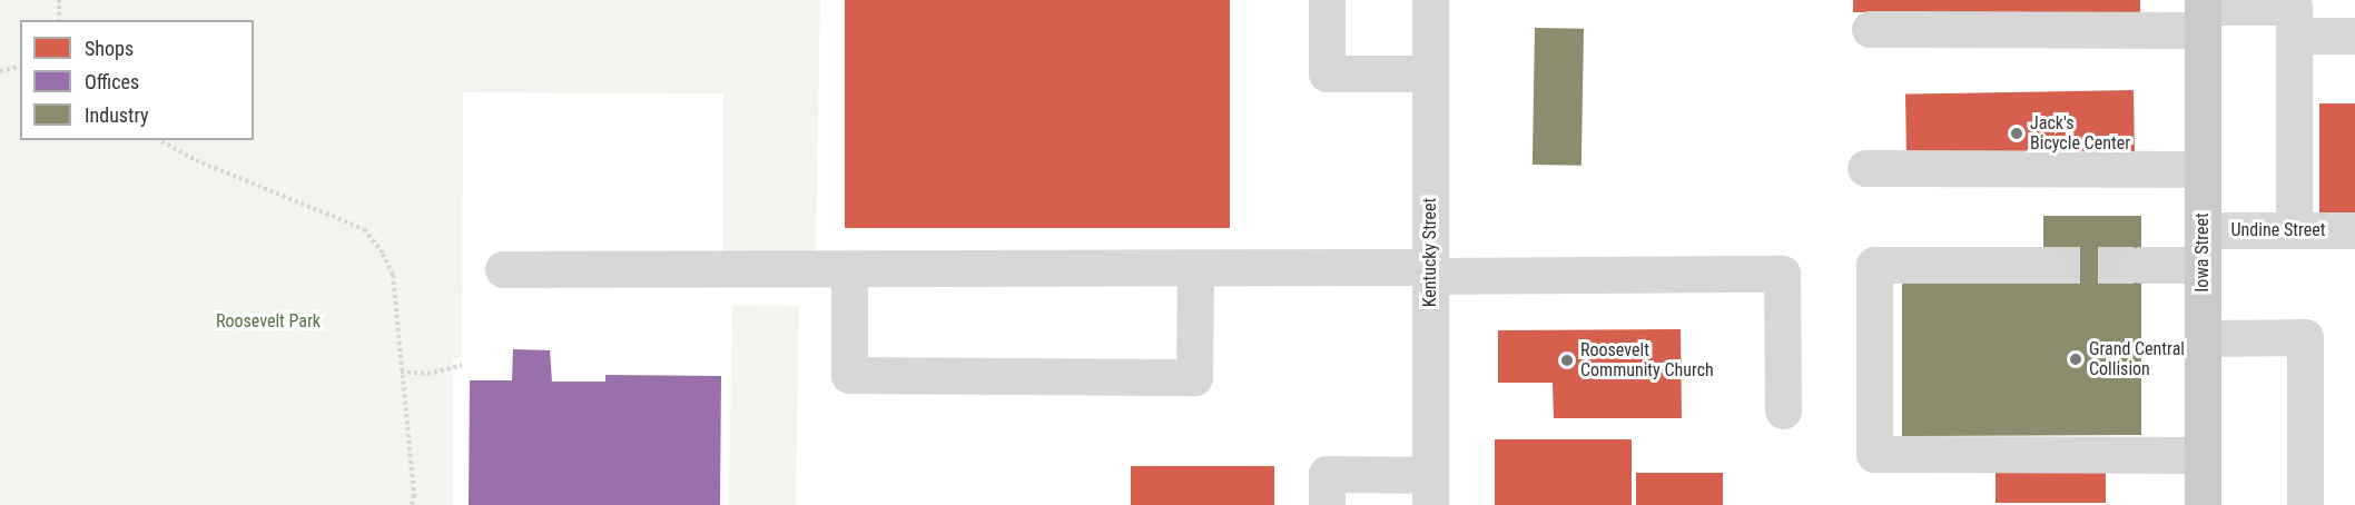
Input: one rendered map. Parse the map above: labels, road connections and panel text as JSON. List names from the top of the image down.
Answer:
{
  "streets": {
    "main road": ["Iowa Street"],
    "street": ["Undine Street", "Kentucky Street"]
  },
  "crossings": [
    ["Undine Street", "Iowa Street"]
  ],
  "parks": ["Roosevelt Park"],
  "places": ["Jack's Bicycle Center", "Grand Central Collision", "Roosevelt Community Church"],
  "legend": ["Shops", "Offices", "Industry"]
}
